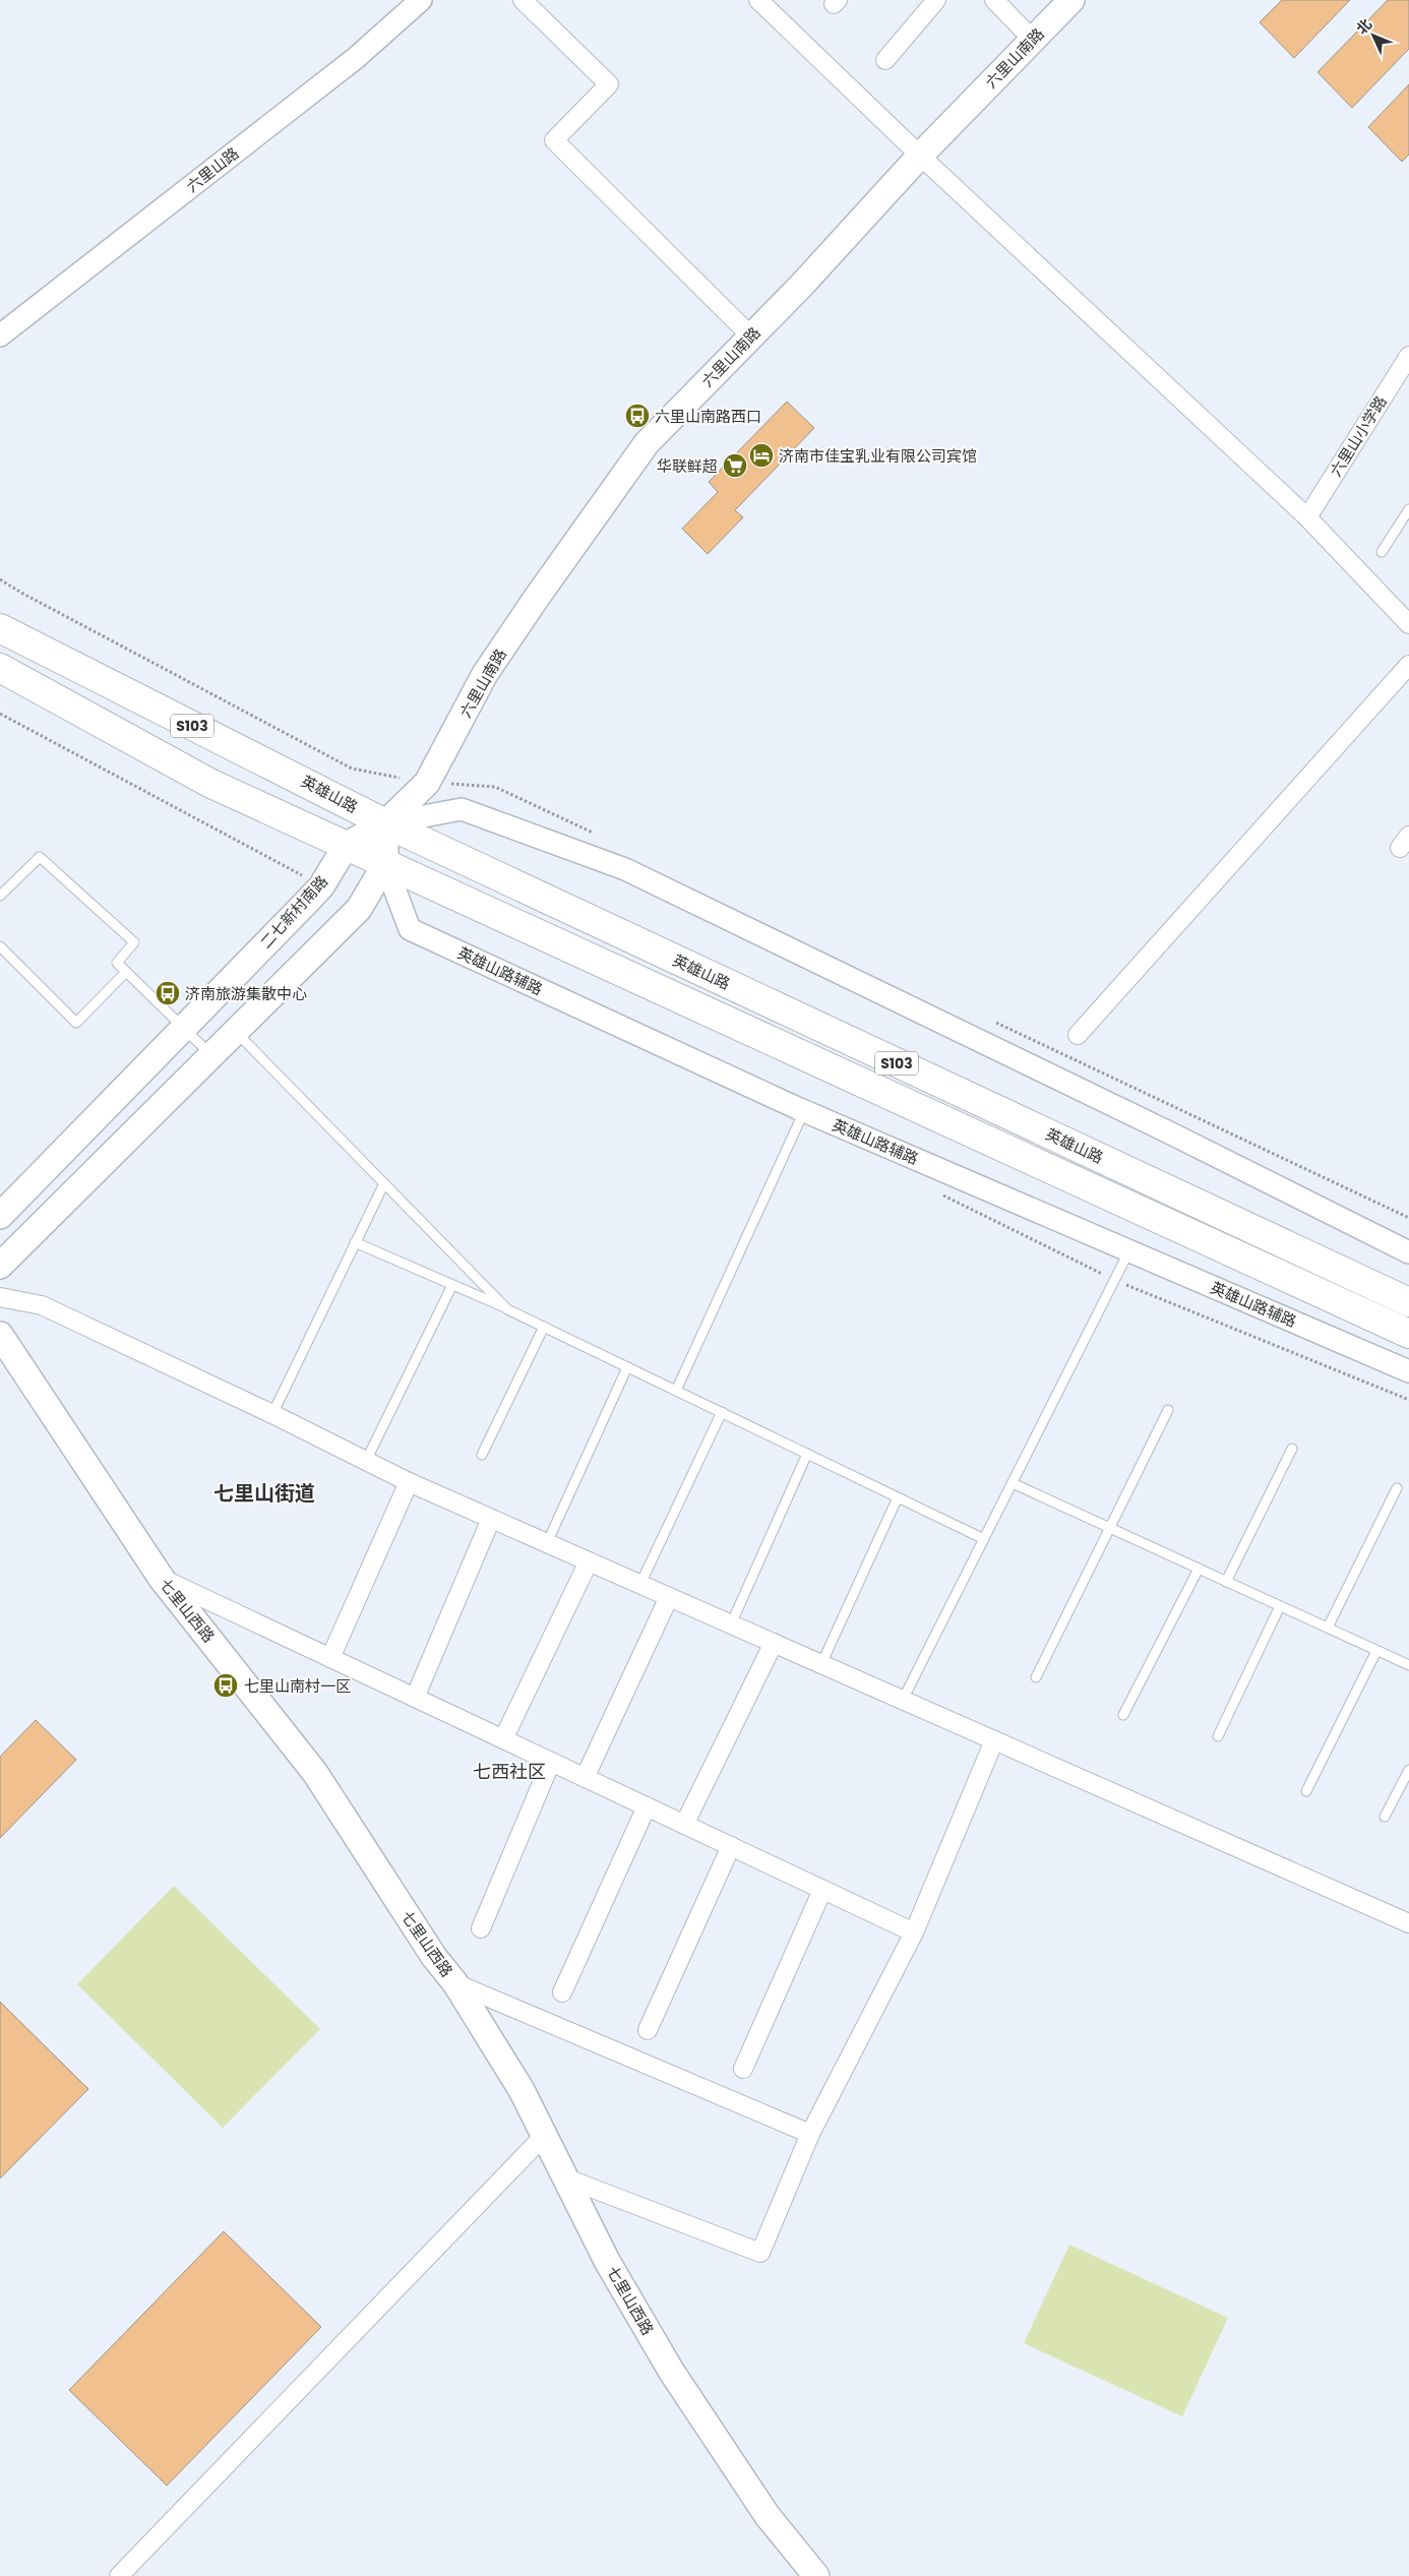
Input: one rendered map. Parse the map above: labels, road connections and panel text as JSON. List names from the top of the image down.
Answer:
{
  "streets": {
    "main road": [
      "六里山南路",
      "S103",
      "英雄山路",
      "二七新村南路",
      "七里山西路"
    ],
    "street": ["六里山路", "六里山小学路", "英雄山路辅路"]
  },
  "crossings": [
    ["六里山南路", "英雄山路"],
    ["六里山南路", "二七新村南路"],
    ["英雄山路", "二七新村南路"],
    ["英雄山路", "英雄山路辅路"]
  ],
  "districts": ["七里山街道", "七西社区"],
  "places": {
    "bus stop": ["六里山南路西口", "济南旅游集散中心", "七里山南村一区"],
    "hotel": ["济南市佳宝乳业有限公司宾馆"],
    "supermarket": ["华联鲜超"]
  },
  "north": "top left"
}
